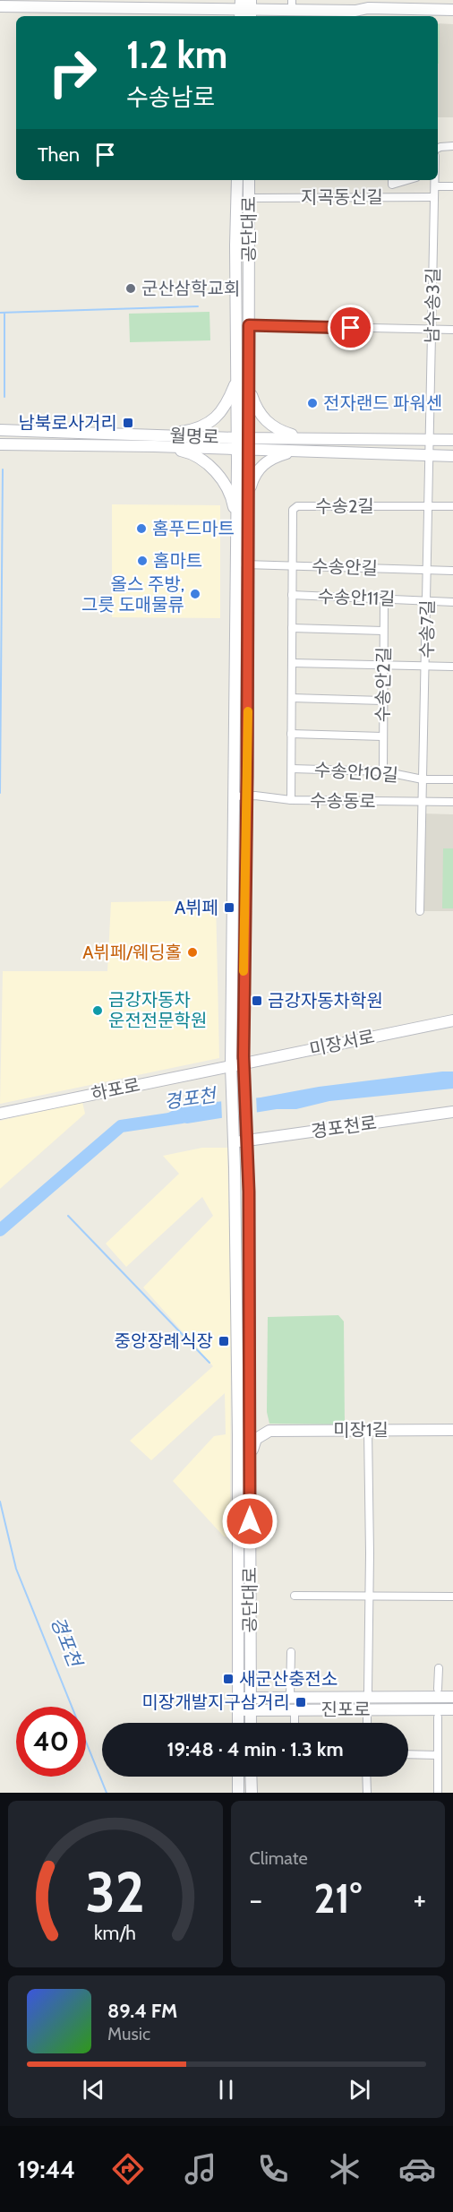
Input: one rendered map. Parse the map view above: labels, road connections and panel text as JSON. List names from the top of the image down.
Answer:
{
  "streets": {
    "street": [
      "지곡동신길",
      "공단대로",
      "남수송3길",
      "월명로",
      "수송2길",
      "수송안길",
      "수송안11길",
      "수송7길",
      "수송안2길",
      "수송안10길",
      "수송동로",
      "미장서로",
      "하포로",
      "경포천로",
      "미장1길",
      "진포로"
    ]
  },
  "crossings": [
    ["지곡동신길", "공단대로"],
    ["지곡동신길", "남수송3길"],
    ["공단대로", "월명로"],
    ["공단대로", "수송안길"],
    ["공단대로", "수송동로"],
    ["공단대로", "미장서로"],
    ["공단대로", "하포로"],
    ["공단대로", "경포천로"],
    ["공단대로", "진포로"],
    ["남수송3길", "월명로"],
    ["남수송3길", "수송7길"],
    ["월명로", "수송7길"],
    ["수송2길", "수송안길"],
    ["수송2길", "수송7길"],
    ["수송안길", "수송7길"],
    ["수송안11길", "수송7길"],
    ["수송안11길", "수송안2길"],
    ["수송7길", "수송안10길"],
    ["수송7길", "수송동로"],
    ["수송안2길", "수송안10길"],
    ["미장서로", "하포로"]
  ],
  "water": ["경포천"],
  "places": {
    "other": [
      "군산삼학교회",
      "전자랜드 파워센",
      "홈푸드마트",
      "홈마트",
      "올스 주방, 그릇 도매물류",
      "A뷔페/웨딩홀",
      "금강자동차 운전전문학원"
    ],
    "transit": [
      "남북로사거리",
      "A뷔페",
      "금강자동차학원",
      "중앙장례식장",
      "새군산충전소",
      "미장개발지구삼거리"
    ]
  },
  "page": {
    "turn": ["1.2 km", "수송남로"],
    "then": "Then",
    "limit": "40",
    "trip": "19:48 · 4 min · 1.3 km",
    "tile": "Climate",
    "heat": ["−", "21°", "+"],
    "song": ["89.4 FM", "Music"],
    "tabs": "19:44",
    "gauge": ["32", "km/h"]
  }
}
